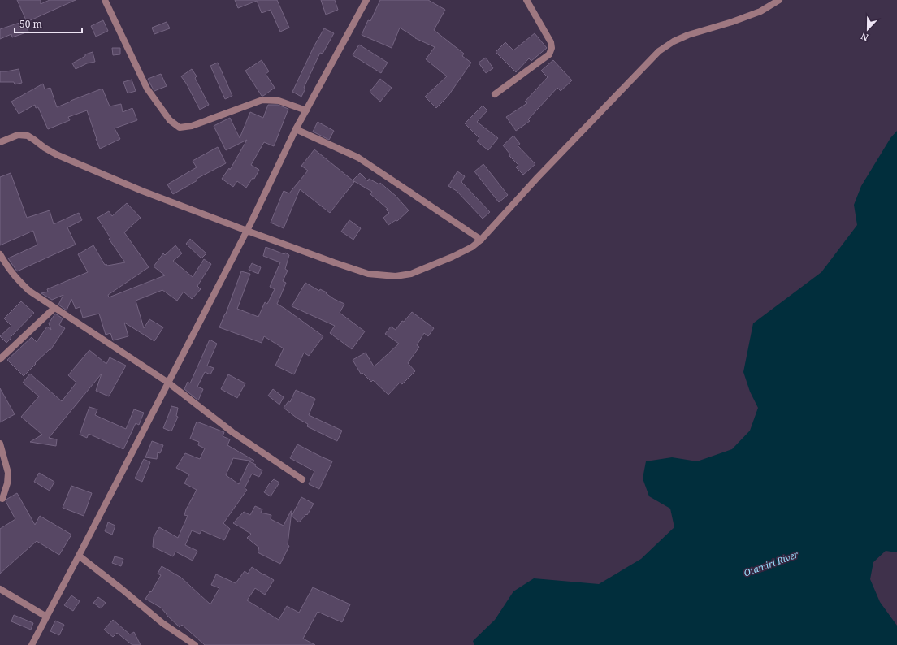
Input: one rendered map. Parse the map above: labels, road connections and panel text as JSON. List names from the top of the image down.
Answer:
{
  "water": ["Otamiri River"],
  "scale_bar": "50 m",
  "north": "bottom"
}
